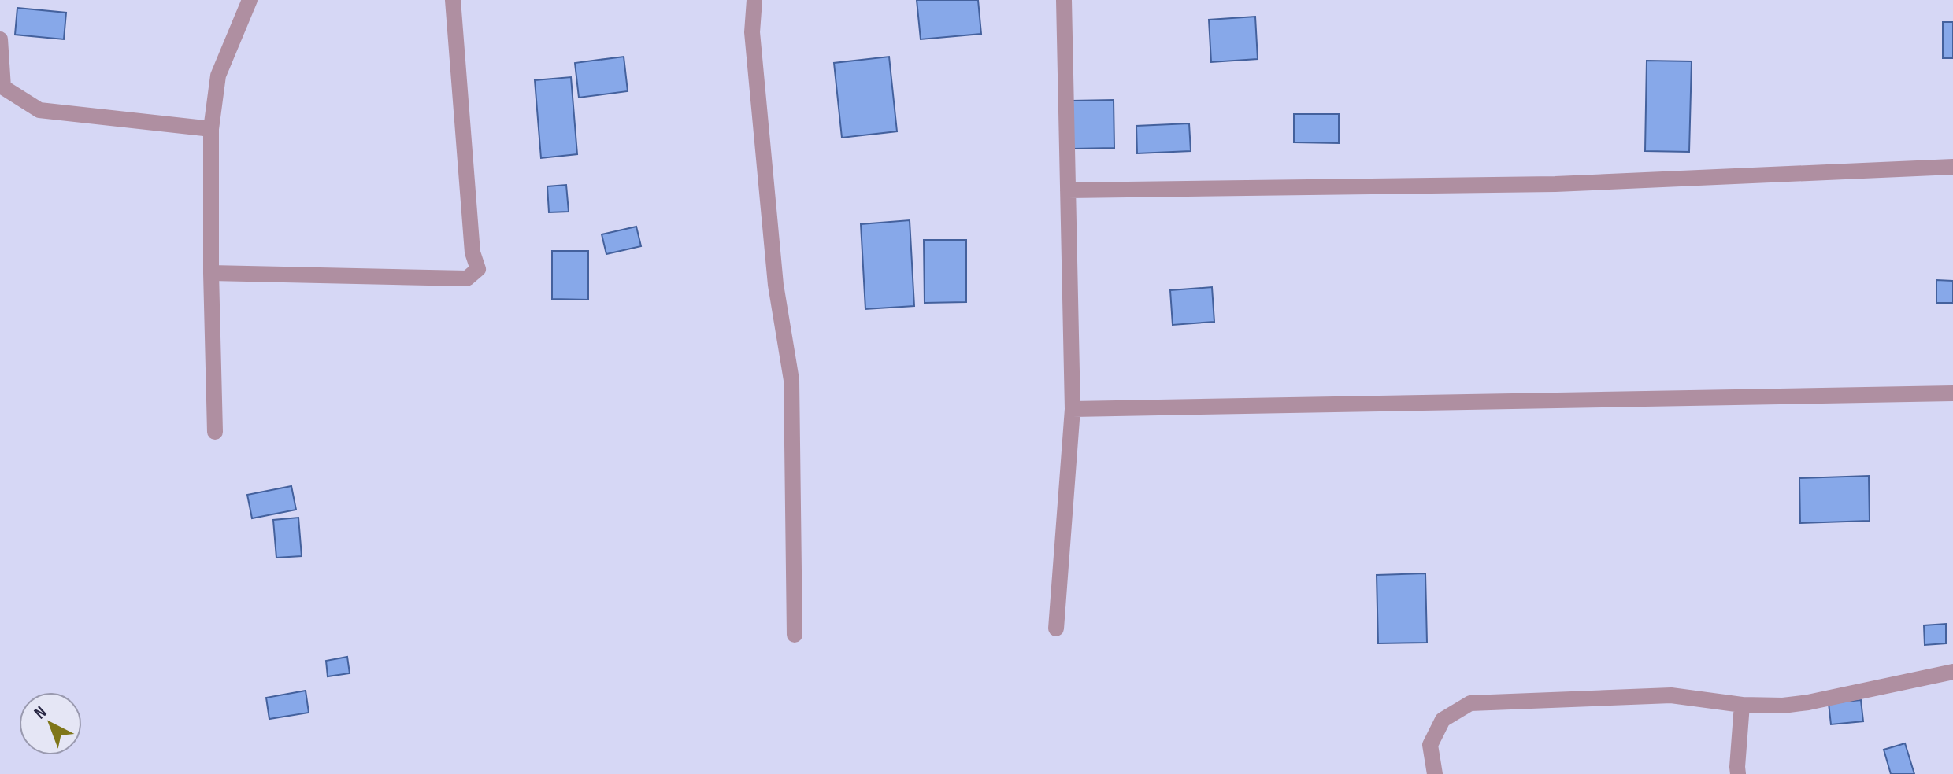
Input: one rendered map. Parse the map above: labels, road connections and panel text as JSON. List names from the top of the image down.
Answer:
{
  "north": "top left"
}
